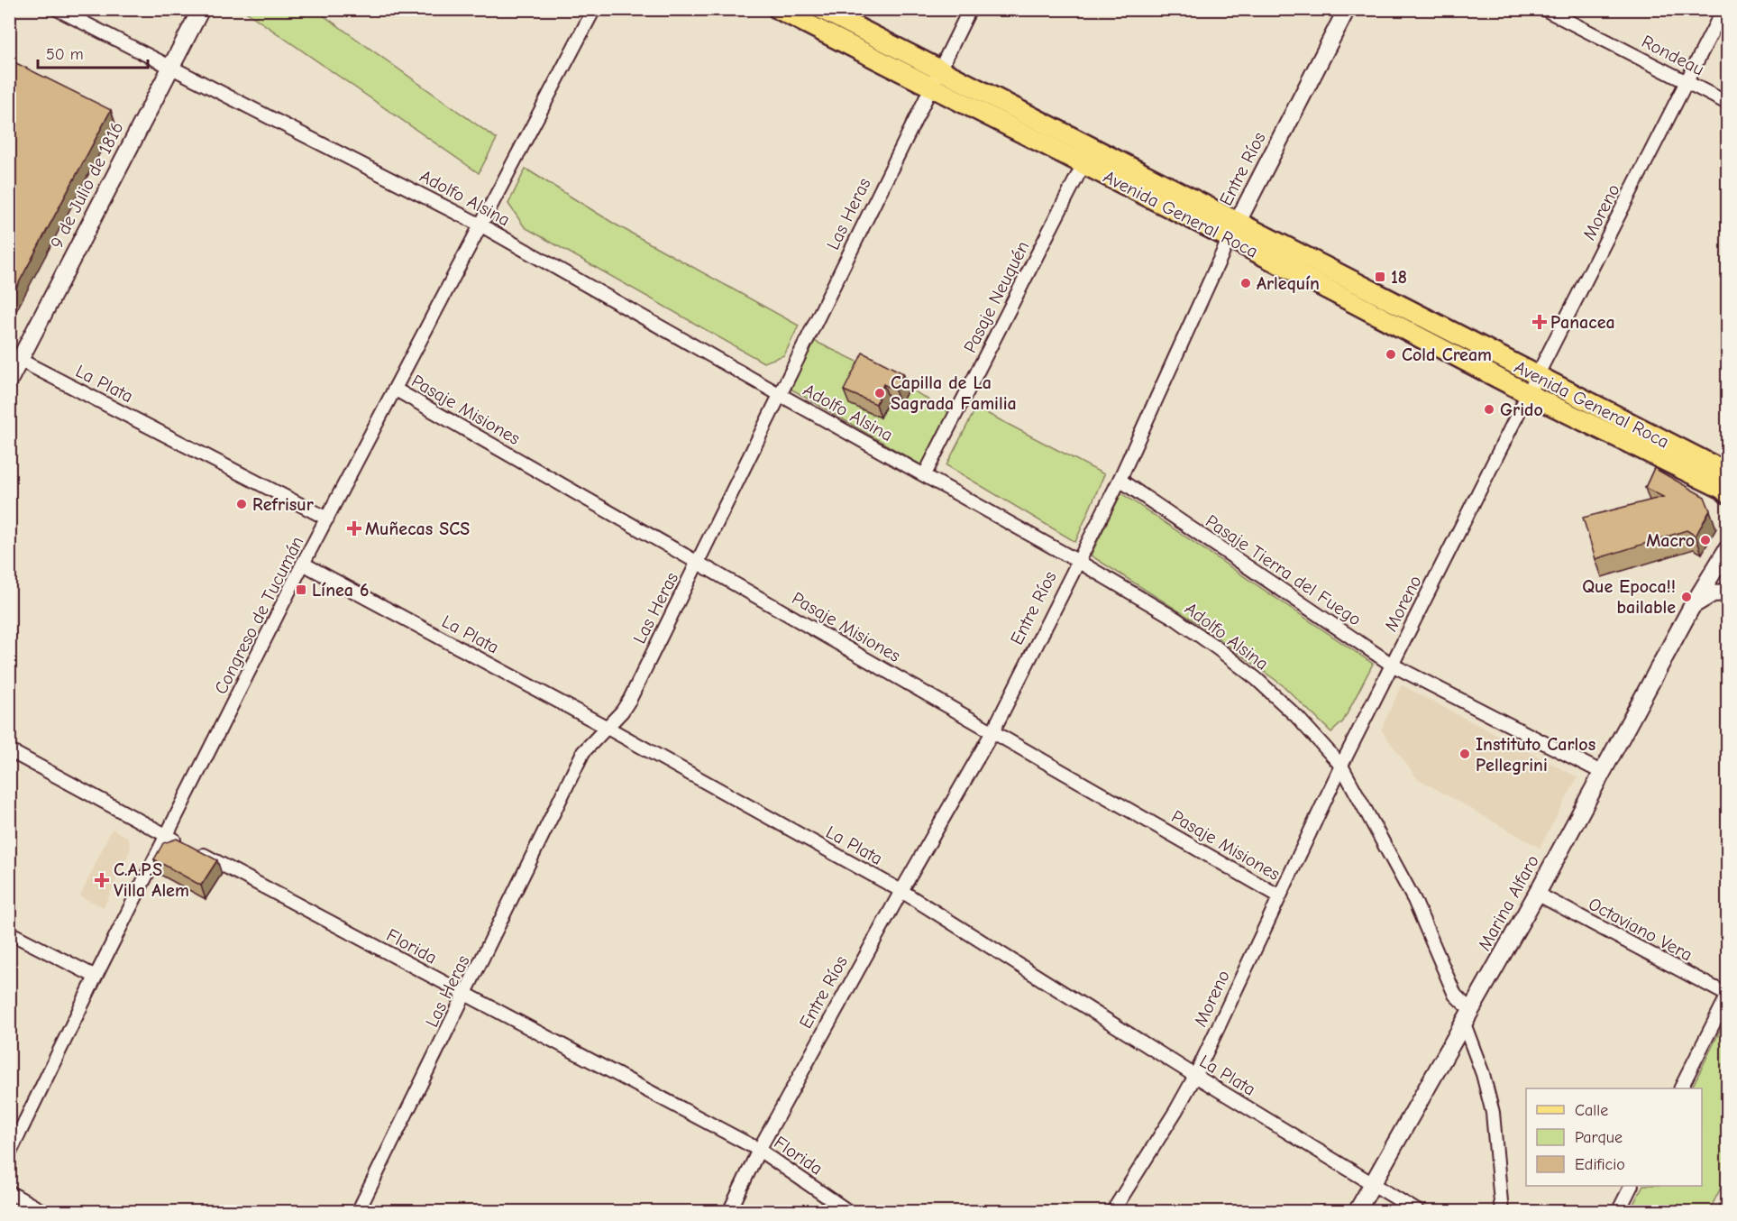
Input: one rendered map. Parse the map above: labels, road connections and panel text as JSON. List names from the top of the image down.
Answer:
{
  "streets": {
    "main road": [
      "Entre Ríos",
      "9 de Julio de 1816",
      "Avenida General Roca",
      "Marina Alfaro"
    ],
    "street": [
      "Rondeau",
      "Adolfo Alsina",
      "Moreno",
      "Las Heras",
      "Pasaje Neuquén",
      "La Plata",
      "Pasaje Misiones",
      "Pasaje Tierra del Fuego",
      "Congreso de Tucumán",
      "Octaviano Vera",
      "Florida"
    ]
  },
  "crossings": [
    ["Rondeau", "Moreno"],
    ["Entre Ríos", "Adolfo Alsina"],
    ["Entre Ríos", "Avenida General Roca"],
    ["Entre Ríos", "La Plata"],
    ["Entre Ríos", "Pasaje Misiones"],
    ["Entre Ríos", "Pasaje Tierra del Fuego"],
    ["Entre Ríos", "Florida"],
    ["9 de Julio de 1816", "Adolfo Alsina"],
    ["9 de Julio de 1816", "La Plata"],
    ["Adolfo Alsina", "Moreno"],
    ["Adolfo Alsina", "Las Heras"],
    ["Adolfo Alsina", "Pasaje Neuquén"],
    ["Adolfo Alsina", "Congreso de Tucumán"],
    ["Adolfo Alsina", "Marina Alfaro"],
    ["Moreno", "Avenida General Roca"],
    ["Moreno", "La Plata"],
    ["Moreno", "Pasaje Misiones"],
    ["Moreno", "Pasaje Tierra del Fuego"],
    ["Las Heras", "Avenida General Roca"],
    ["Las Heras", "La Plata"],
    ["Las Heras", "Pasaje Misiones"],
    ["Las Heras", "Florida"],
    ["Avenida General Roca", "Pasaje Neuquén"],
    ["La Plata", "Congreso de Tucumán"],
    ["La Plata", "Marina Alfaro"],
    ["Pasaje Misiones", "Congreso de Tucumán"],
    ["Pasaje Tierra del Fuego", "Marina Alfaro"],
    ["Congreso de Tucumán", "Florida"],
    ["Marina Alfaro", "Octaviano Vera"]
  ],
  "places": {
    "transit": ["18", "Línea 6"],
    "other": [
      "Arlequín",
      "Cold Cream",
      "Capilla de La Sagrada Familia",
      "Grido",
      "Refrisur",
      "Macro",
      "Que Epoca!! bailable",
      "Instituto Carlos Pellegrini"
    ],
    "health": ["Panacea", "Muñecas SCS", "C.A.P.S Villa Alem"]
  },
  "legend": ["Calle", "Parque", "Edificio"],
  "scale_bar": "50 m"
}
